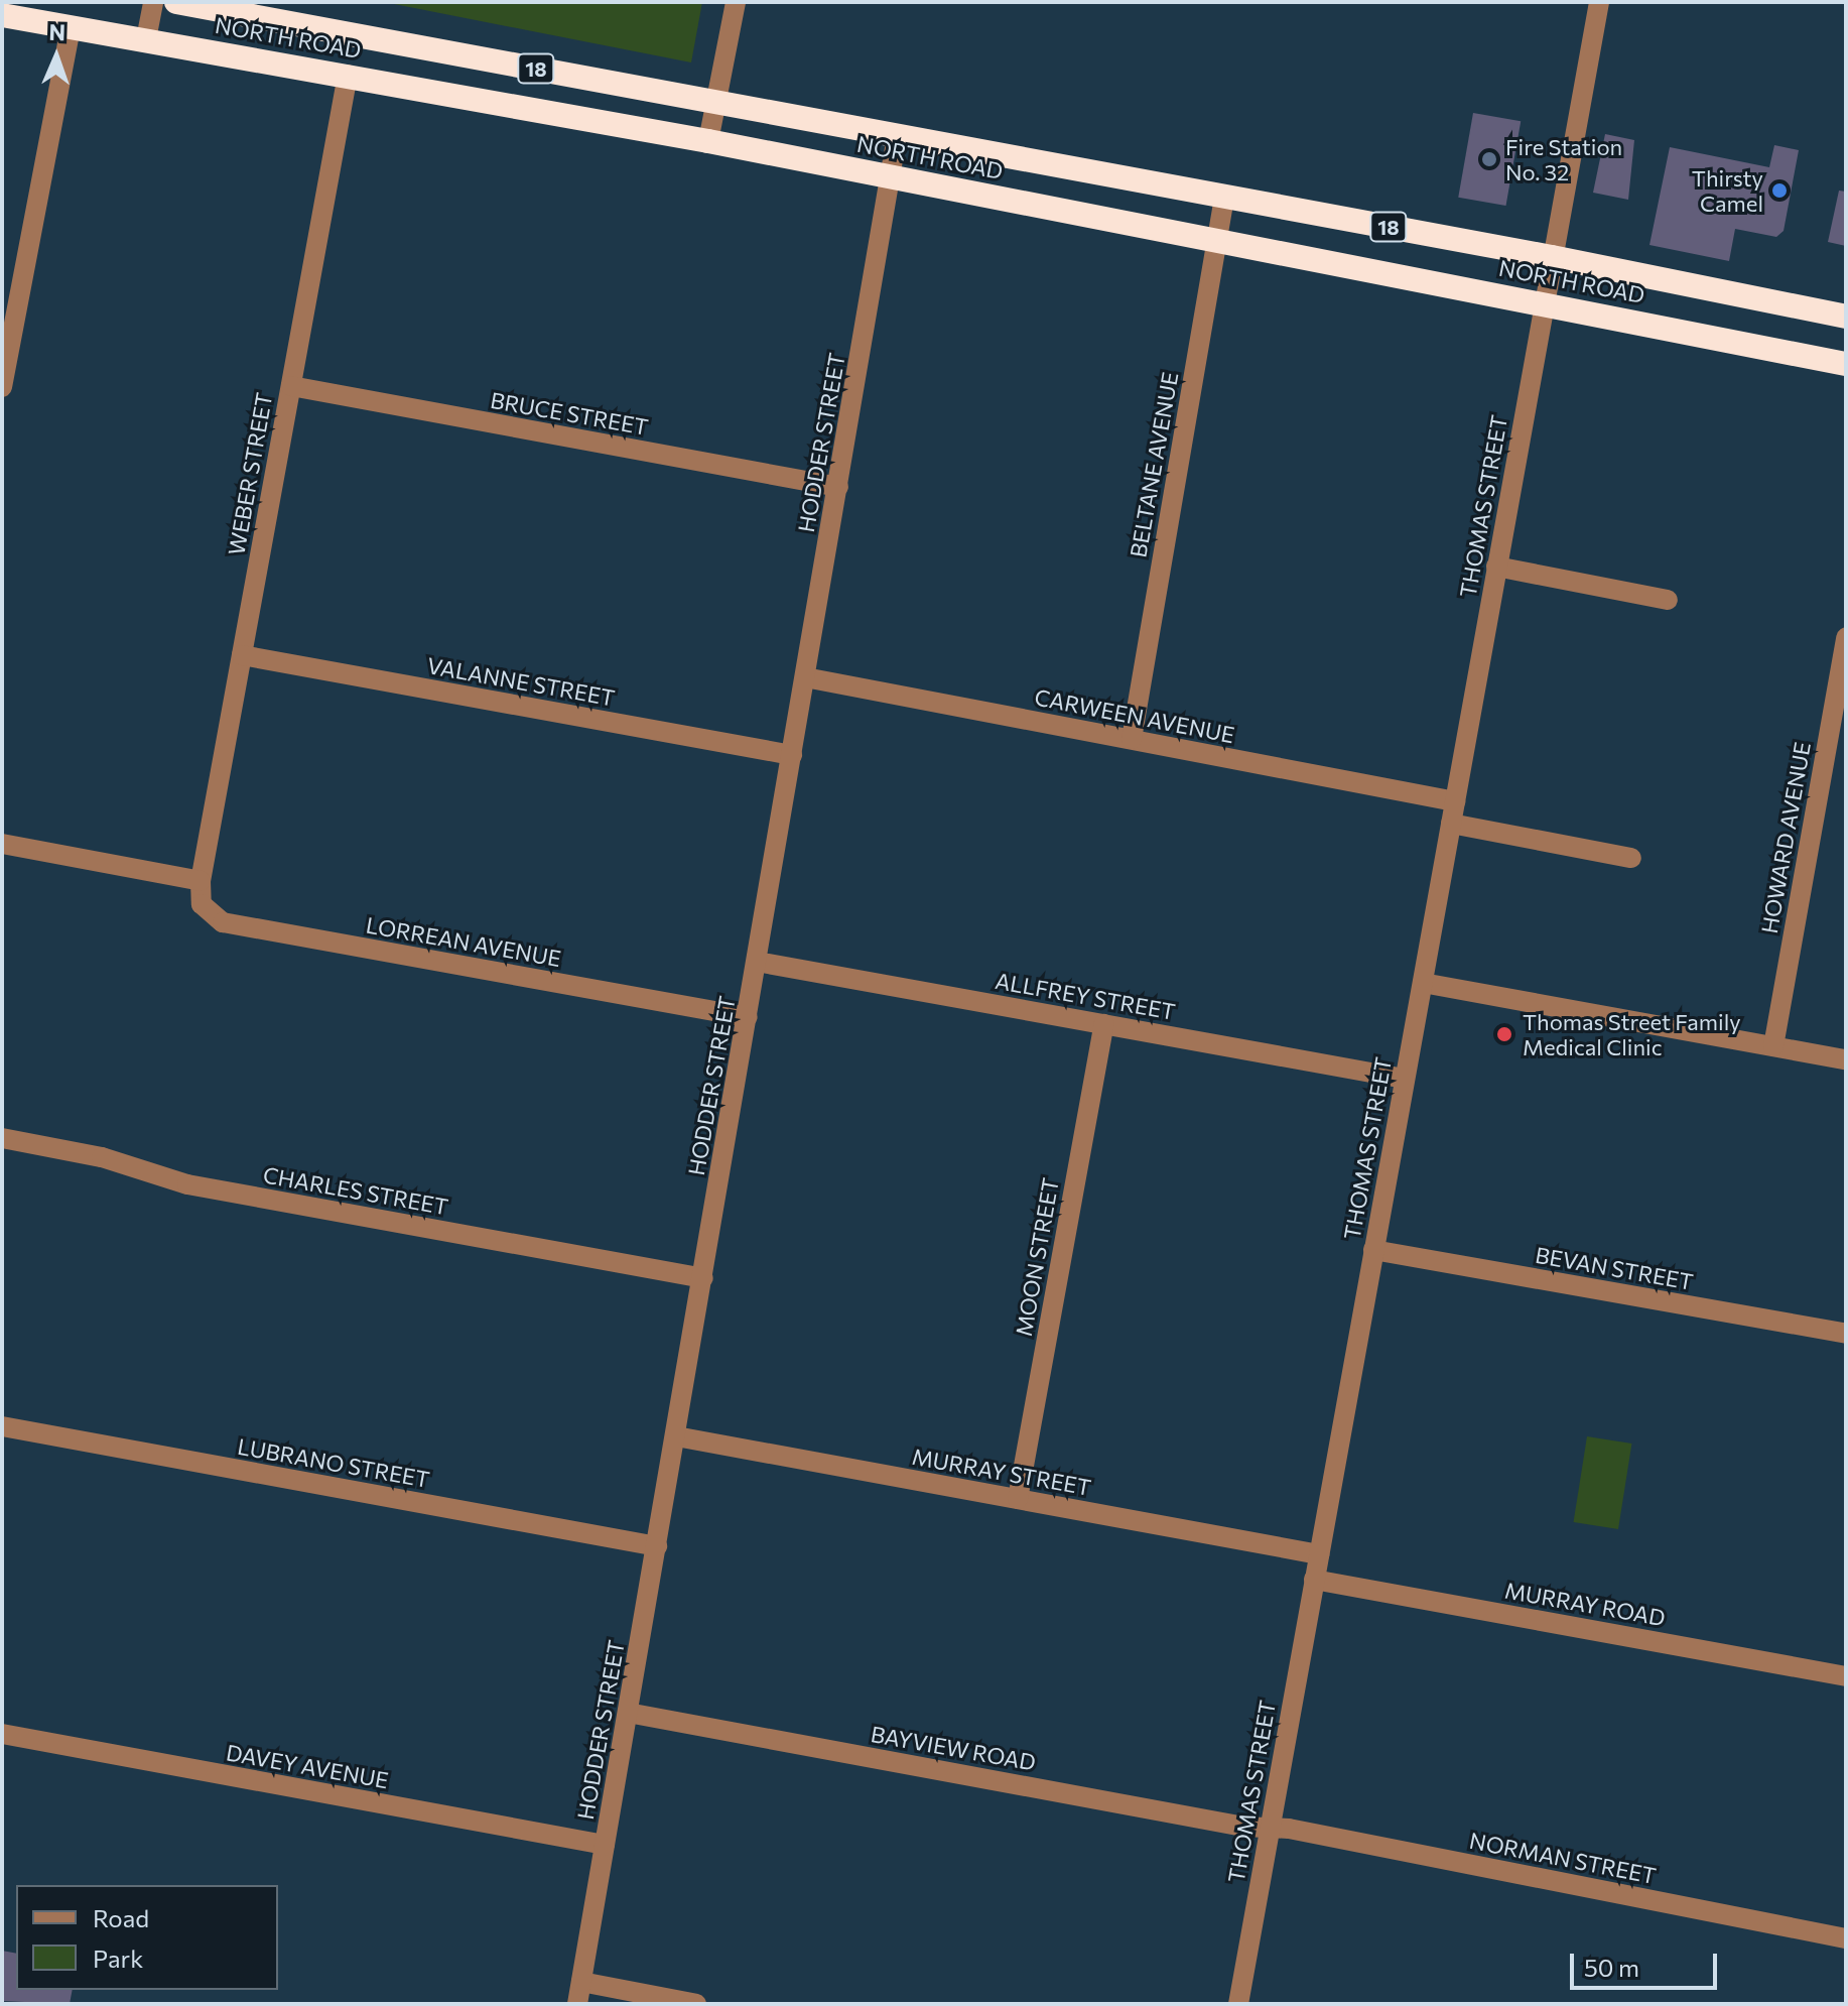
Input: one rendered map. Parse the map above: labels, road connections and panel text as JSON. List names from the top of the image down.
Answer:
{
  "streets": {
    "highway": ["NORTH ROAD", "18"],
    "street": [
      "BRUCE STREET",
      "HODDER STREET",
      "BELTANE AVENUE",
      "WEBER STREET",
      "THOMAS STREET",
      "VALANNE STREET",
      "CARWEEN AVENUE",
      "HOWARD AVENUE",
      "LORREAN AVENUE",
      "ALLFREY STREET",
      "CHARLES STREET",
      "MOON STREET",
      "BEVAN STREET",
      "LUBRANO STREET",
      "MURRAY STREET",
      "MURRAY ROAD",
      "BAYVIEW ROAD",
      "DAVEY AVENUE",
      "NORMAN STREET"
    ]
  },
  "crossings": [
    ["NORTH ROAD", "HODDER STREET"],
    ["NORTH ROAD", "BELTANE AVENUE"],
    ["NORTH ROAD", "WEBER STREET"],
    ["NORTH ROAD", "THOMAS STREET"],
    ["BRUCE STREET", "HODDER STREET"],
    ["BRUCE STREET", "WEBER STREET"],
    ["HODDER STREET", "VALANNE STREET"],
    ["HODDER STREET", "CARWEEN AVENUE"],
    ["HODDER STREET", "LORREAN AVENUE"],
    ["HODDER STREET", "ALLFREY STREET"],
    ["HODDER STREET", "CHARLES STREET"],
    ["HODDER STREET", "LUBRANO STREET"],
    ["HODDER STREET", "MURRAY STREET"],
    ["HODDER STREET", "BAYVIEW ROAD"],
    ["HODDER STREET", "DAVEY AVENUE"],
    ["BELTANE AVENUE", "CARWEEN AVENUE"],
    ["WEBER STREET", "VALANNE STREET"],
    ["WEBER STREET", "LORREAN AVENUE"],
    ["THOMAS STREET", "CARWEEN AVENUE"],
    ["THOMAS STREET", "ALLFREY STREET"],
    ["THOMAS STREET", "BEVAN STREET"],
    ["THOMAS STREET", "MURRAY STREET"],
    ["THOMAS STREET", "MURRAY ROAD"],
    ["THOMAS STREET", "BAYVIEW ROAD"],
    ["THOMAS STREET", "NORMAN STREET"],
    ["ALLFREY STREET", "MOON STREET"],
    ["MOON STREET", "MURRAY STREET"],
    ["BAYVIEW ROAD", "NORMAN STREET"]
  ],
  "places": ["Fire Station No. 32", "Thirsty Camel", "Thomas Street Family Medical Clinic"],
  "legend": ["Road", "Park"],
  "scale_bar": "50 m",
  "north": "top"
}
